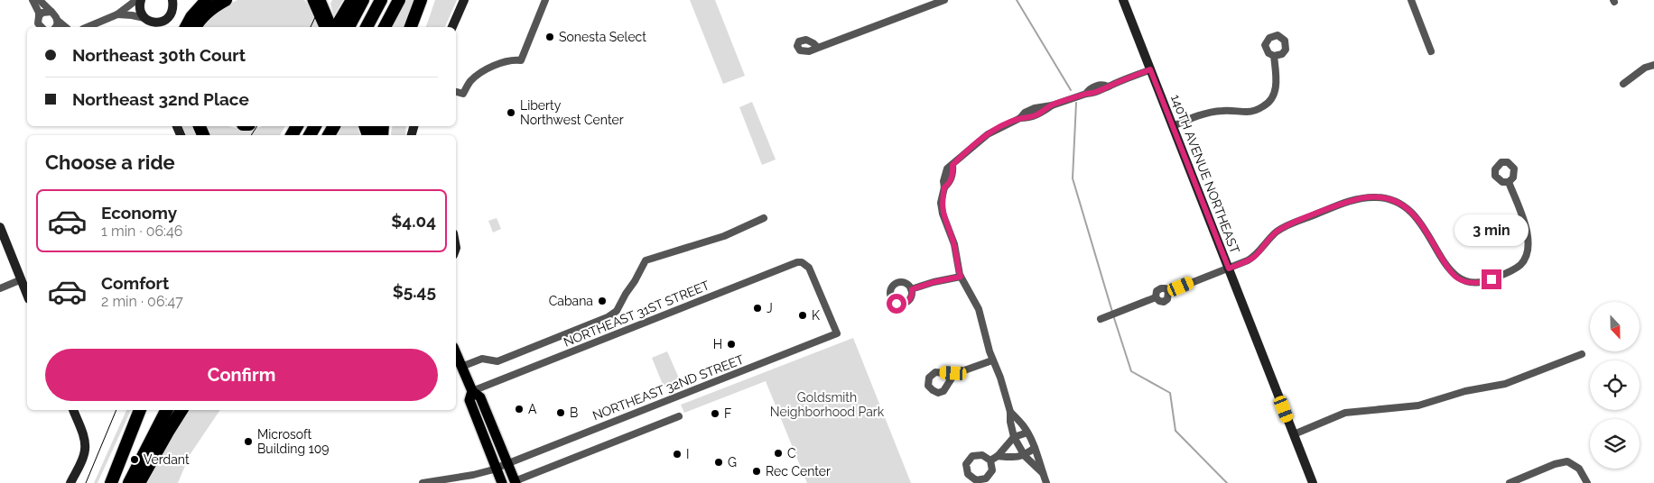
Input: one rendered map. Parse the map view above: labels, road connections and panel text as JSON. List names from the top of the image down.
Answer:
{
  "streets": {
    "street": ["140TH AVENUE NORTHEAST", "NORTHEAST 31ST STREET", "NORTHEAST 32ND STREET"]
  },
  "crossings": [
    ["NORTHEAST 31ST STREET", "NORTHEAST 32ND STREET"]
  ],
  "parks": ["Goldsmith Neighborhood Park"],
  "places": [
    "Sonesta Select",
    "Liberty Northwest Center",
    "Cabana",
    "J",
    "K",
    "H",
    "A",
    "B",
    "F",
    "Microsoft Building 109",
    "C",
    "I",
    "Verdant",
    "G",
    "Rec Center"
  ],
  "north": "bottom",
  "page": {
    "banner": ["Northeast 30th Court", "Northeast 32nd Place"],
    "heading": "Choose a ride",
    "list": [
      {
        "name": "Economy",
        "note": "1 min · 06:46",
        "value": "$4.04"
      },
      {
        "name": "Comfort",
        "note": "2 min · 06:47",
        "value": "$5.45"
      }
    ],
    "bubble": "3 min",
    "buttons": "Confirm"
  }
}
